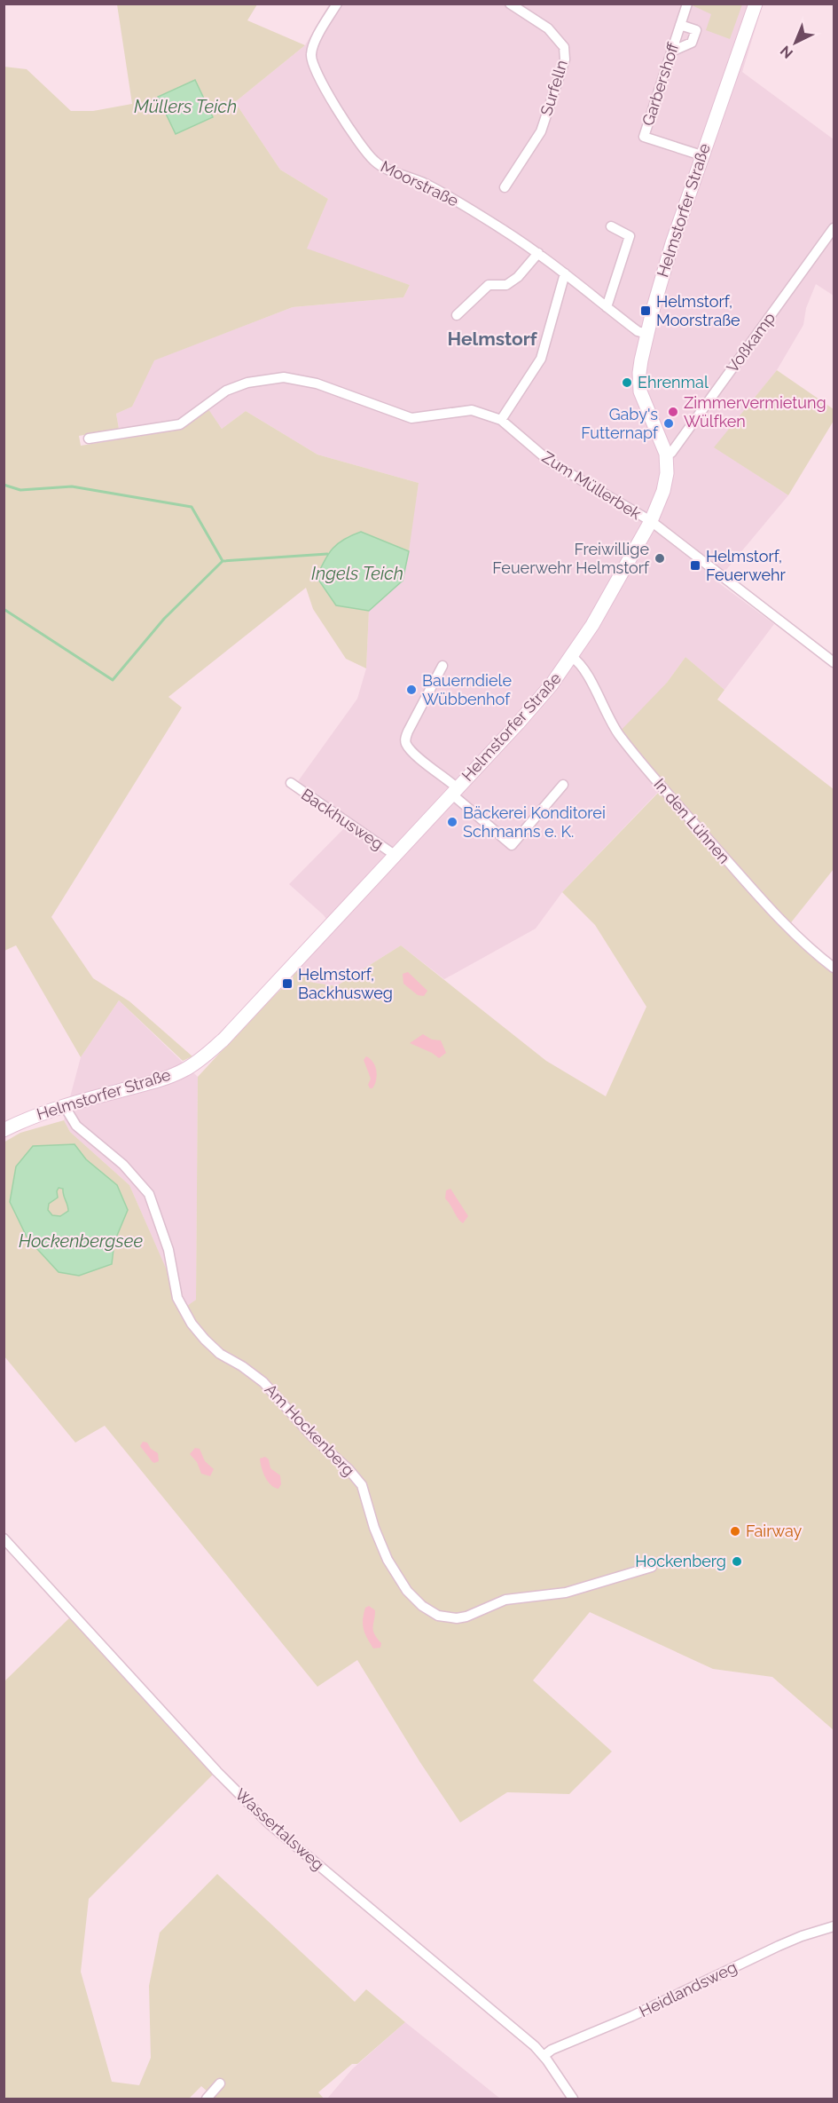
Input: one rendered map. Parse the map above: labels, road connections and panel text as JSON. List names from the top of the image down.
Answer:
{
  "streets": {
    "main road": ["Helmstorfer Straße"],
    "street": [
      "Garbershoff",
      "Surfelln",
      "Moorstraße",
      "Voßkamp",
      "Zum Müllerbek",
      "Backhusweg",
      "In den Lühnen",
      "Am Hockenberg",
      "Wassertalsweg",
      "Heidlandsweg"
    ]
  },
  "crossings": [
    ["Garbershoff", "Helmstorfer Straße"],
    ["Moorstraße", "Helmstorfer Straße"],
    ["Helmstorfer Straße", "Voßkamp"],
    ["Helmstorfer Straße", "Zum Müllerbek"],
    ["Helmstorfer Straße", "Backhusweg"],
    ["Helmstorfer Straße", "In den Lühnen"],
    ["Helmstorfer Straße", "Am Hockenberg"],
    ["Wassertalsweg", "Heidlandsweg"]
  ],
  "districts": ["Helmstorf"],
  "water": ["Müllers Teich", "Ingels Teich", "Hockenbergsee"],
  "places": {
    "transit": ["Helmstorf, Moorstraße", "Helmstorf, Feuerwehr", "Helmstorf, Backhusweg"],
    "other": [
      "Ehrenmal",
      "Zimmervermietung Wülfken",
      "Gaby's Futternapf",
      "Freiwillige Feuerwehr Helmstorf",
      "Bauerndiele Wübbenhof",
      "Bäckerei Konditorei Schmanns e. K.",
      "Fairway",
      "Hockenberg"
    ]
  },
  "north": "bottom left"
}
